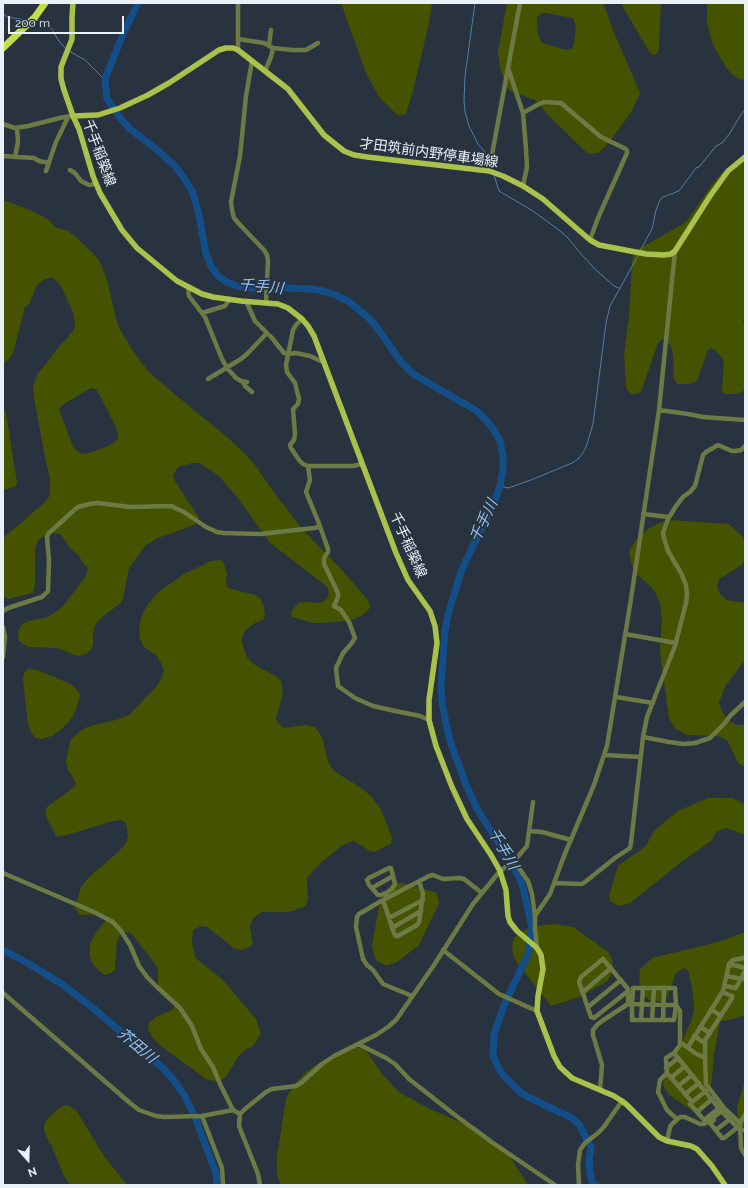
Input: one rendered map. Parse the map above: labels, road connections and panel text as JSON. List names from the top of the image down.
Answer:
{
  "streets": {
    "main road": ["千手稲築線", "才田筑前内野停車場線"]
  },
  "water": ["千手川", "芥田川"],
  "scale_bar": "200 m",
  "north": "bottom"
}
